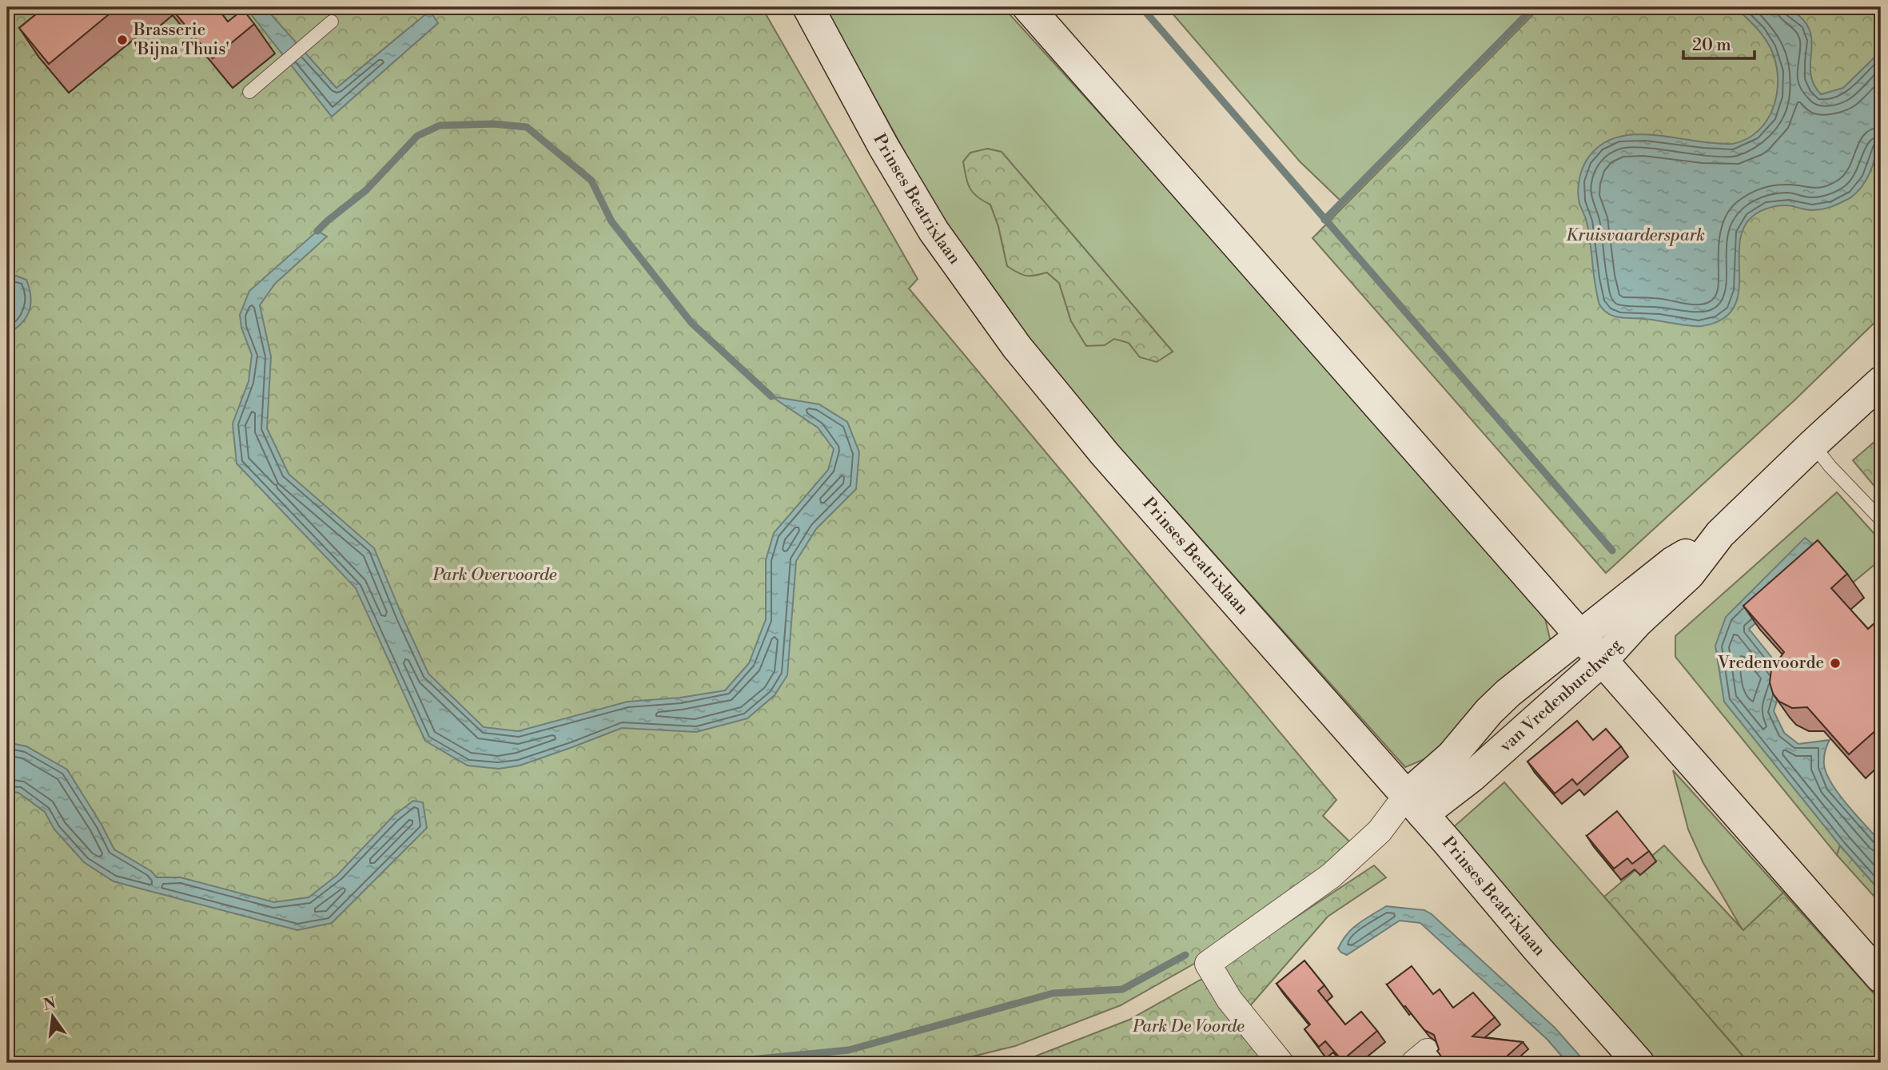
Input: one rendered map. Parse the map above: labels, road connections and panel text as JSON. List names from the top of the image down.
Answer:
{
  "streets": {
    "main road": ["Prinses Beatrixlaan", "van Vredenburchweg"]
  },
  "crossings": [
    ["Prinses Beatrixlaan", "van Vredenburchweg"]
  ],
  "parks": ["Kruisvaarderspark", "Park Overvoorde", "Park De Voorde"],
  "places": ["Brasserie 'Bijna Thuis'", "Vredenvoorde"],
  "scale_bar": "20 m",
  "north": "top"
}
